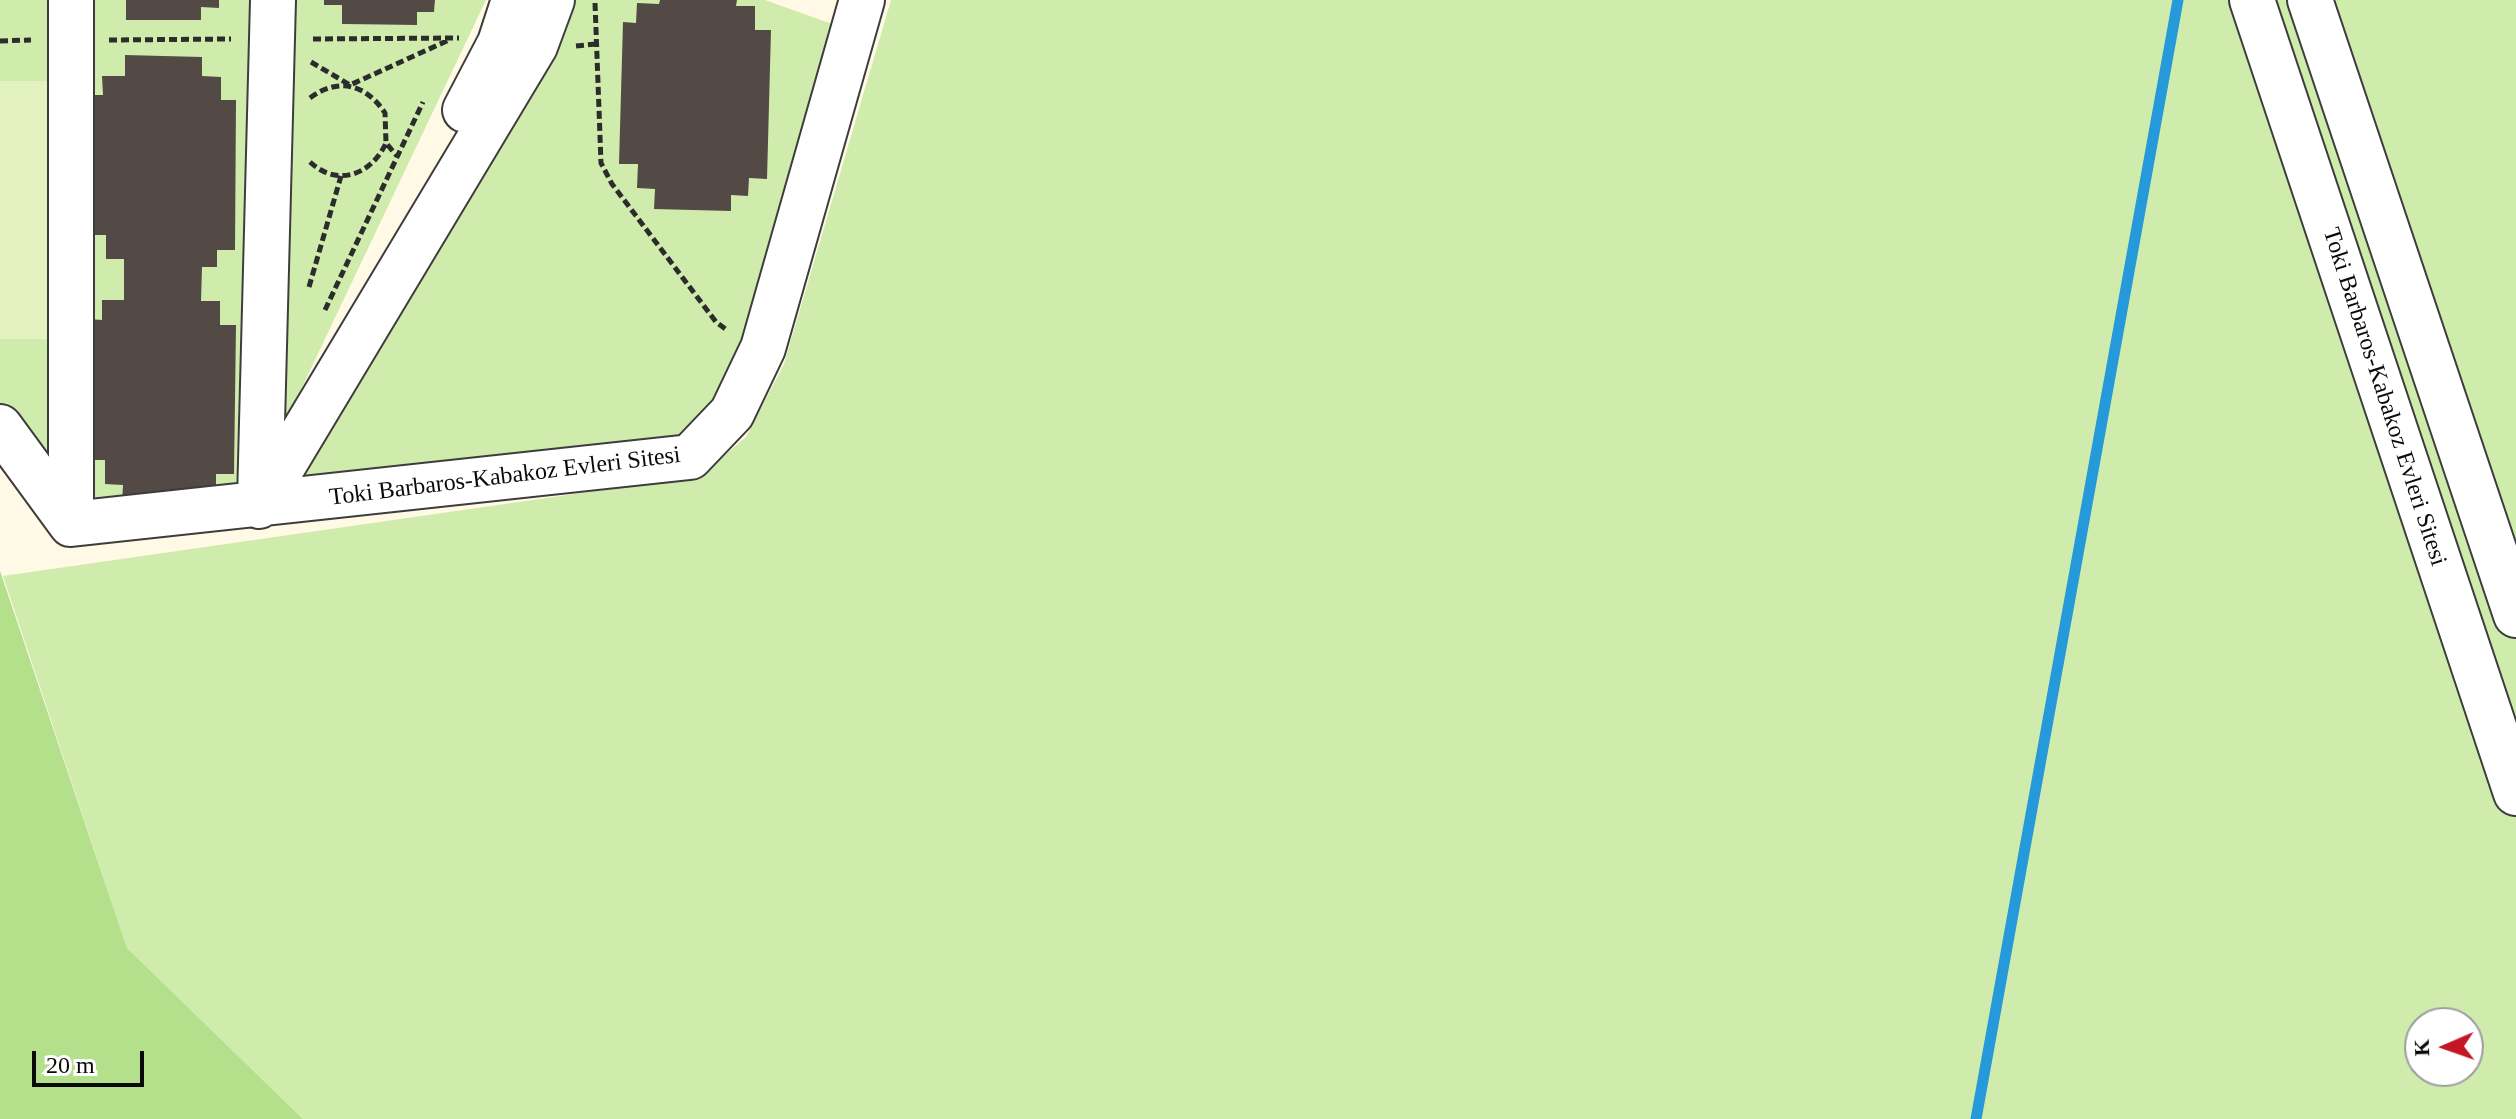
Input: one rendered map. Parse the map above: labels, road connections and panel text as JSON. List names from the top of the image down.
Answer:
{
  "streets": {
    "lane": ["Toki Barbaros-Kabakoz Evleri Sitesi"]
  },
  "scale_bar": "20 m",
  "north": "left"
}
